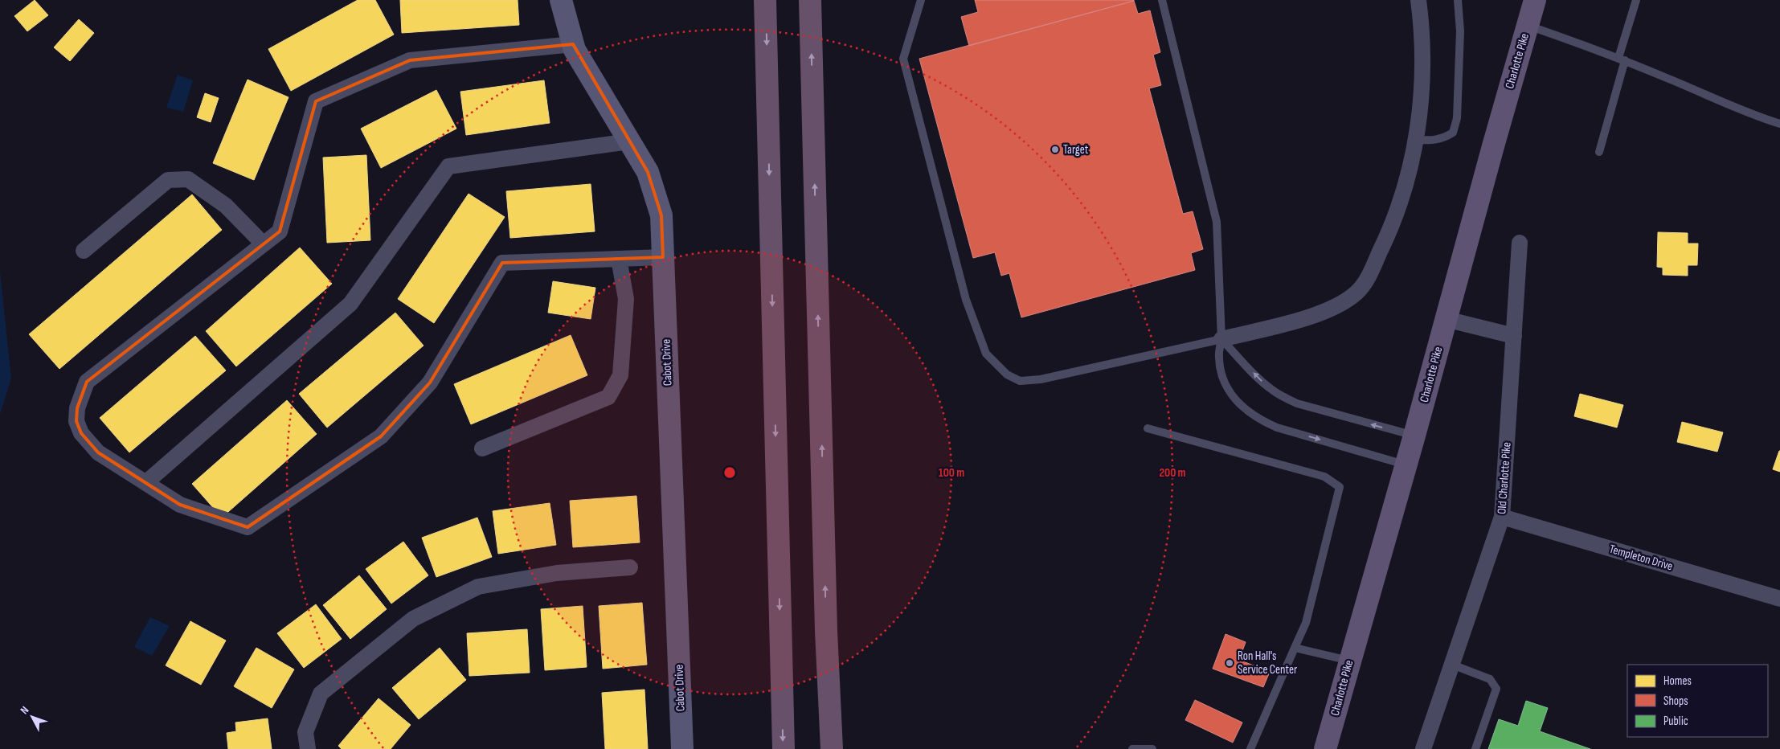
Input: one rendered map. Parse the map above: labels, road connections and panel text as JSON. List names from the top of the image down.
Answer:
{
  "streets": {
    "main road": ["Charlotte Pike"],
    "street": ["Cabot Drive", "Old Charlotte Pike", "Templeton Drive"]
  },
  "crossings": [
    ["Old Charlotte Pike", "Templeton Drive"]
  ],
  "places": ["Target", "Ron Hall's Service Center"],
  "legend": ["Homes", "Shops", "Public"],
  "north": "top left",
  "rings": ["100 m", "200 m"]
}
